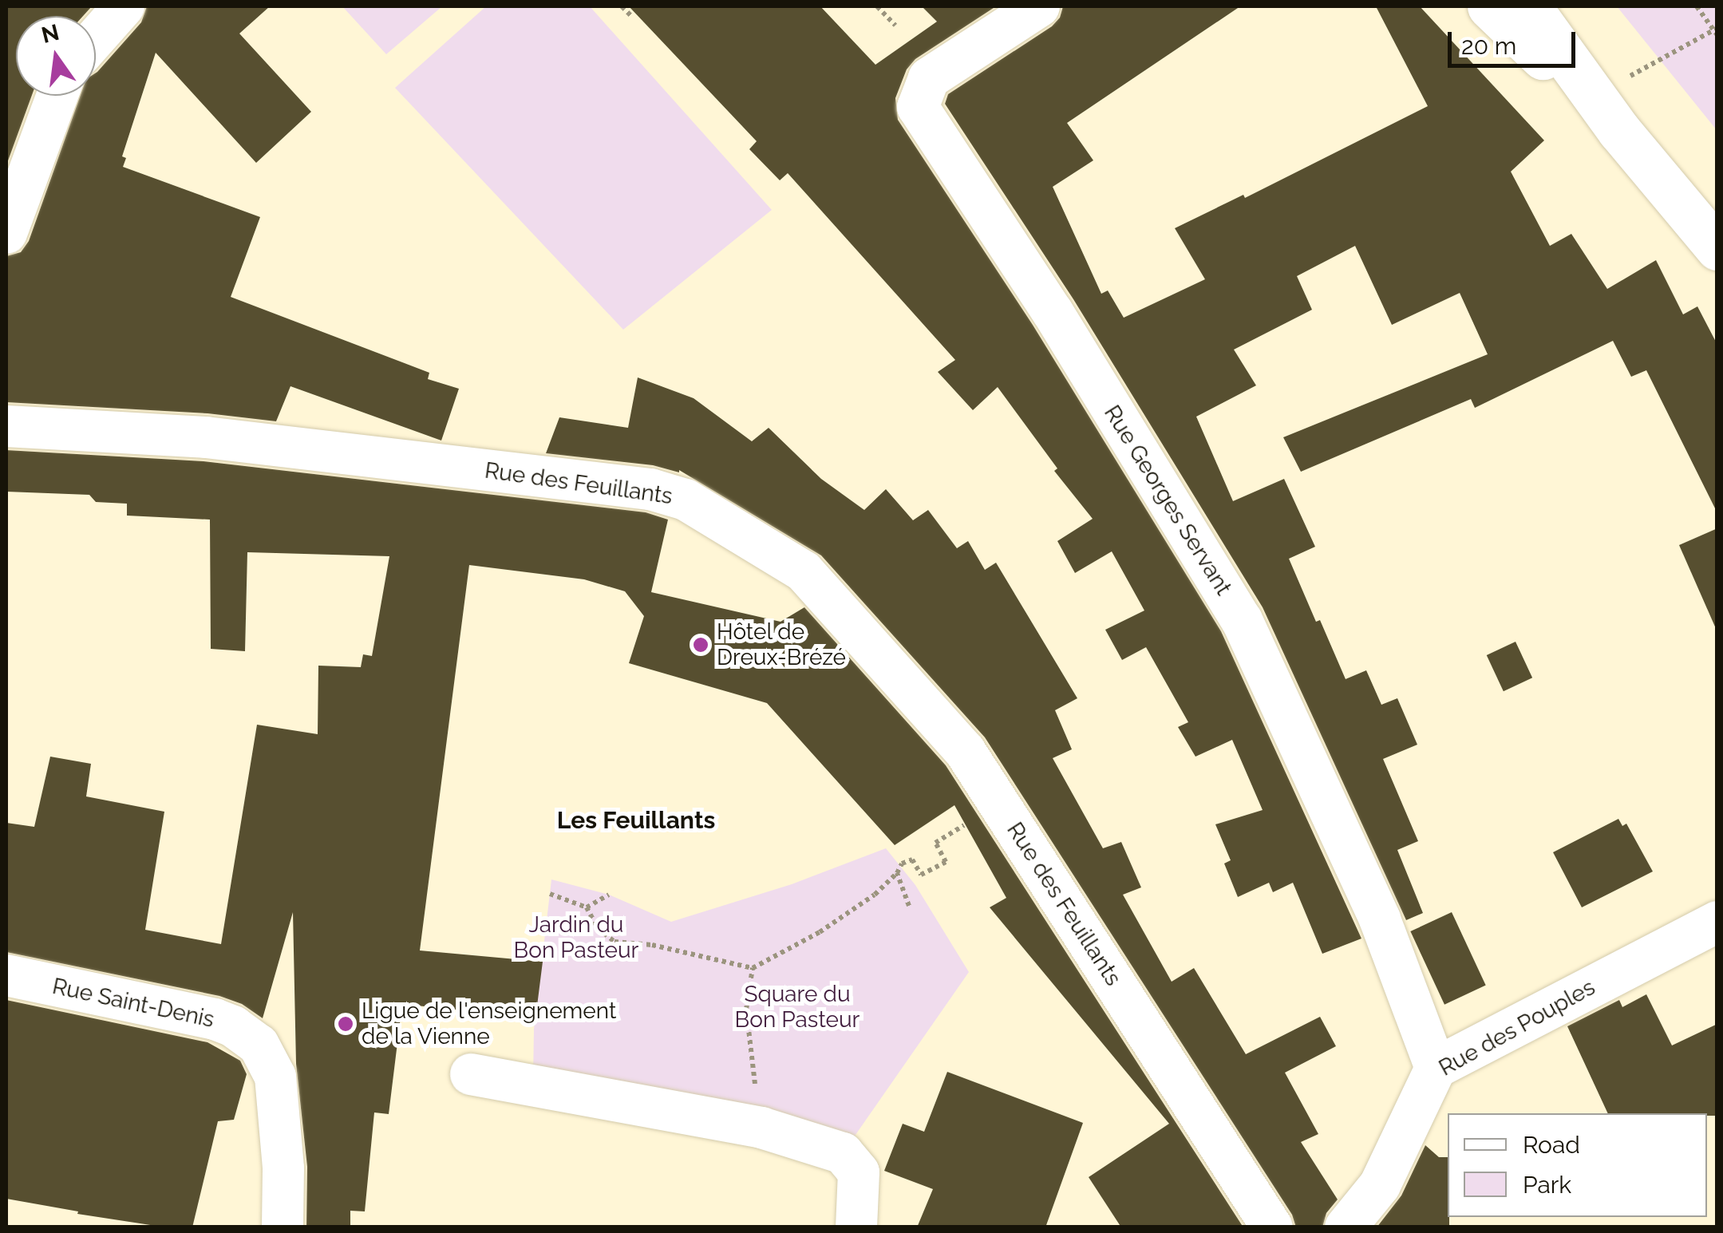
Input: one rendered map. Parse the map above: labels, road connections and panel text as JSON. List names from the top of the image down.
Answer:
{
  "streets": {
    "street": [
      "Rue des Feuillants",
      "Rue Georges Servant",
      "Rue Saint-Denis",
      "Rue des Pouples"
    ]
  },
  "crossings": [
    ["Rue Georges Servant", "Rue des Pouples"]
  ],
  "districts": ["Les Feuillants"],
  "parks": ["Jardin du Bon Pasteur", "Square du Bon Pasteur"],
  "places": ["Hôtel de Dreux-Brézé", "Ligue de l'enseignement de la Vienne"],
  "legend": ["Road", "Park"],
  "scale_bar": "20 m",
  "north": "top"
}
